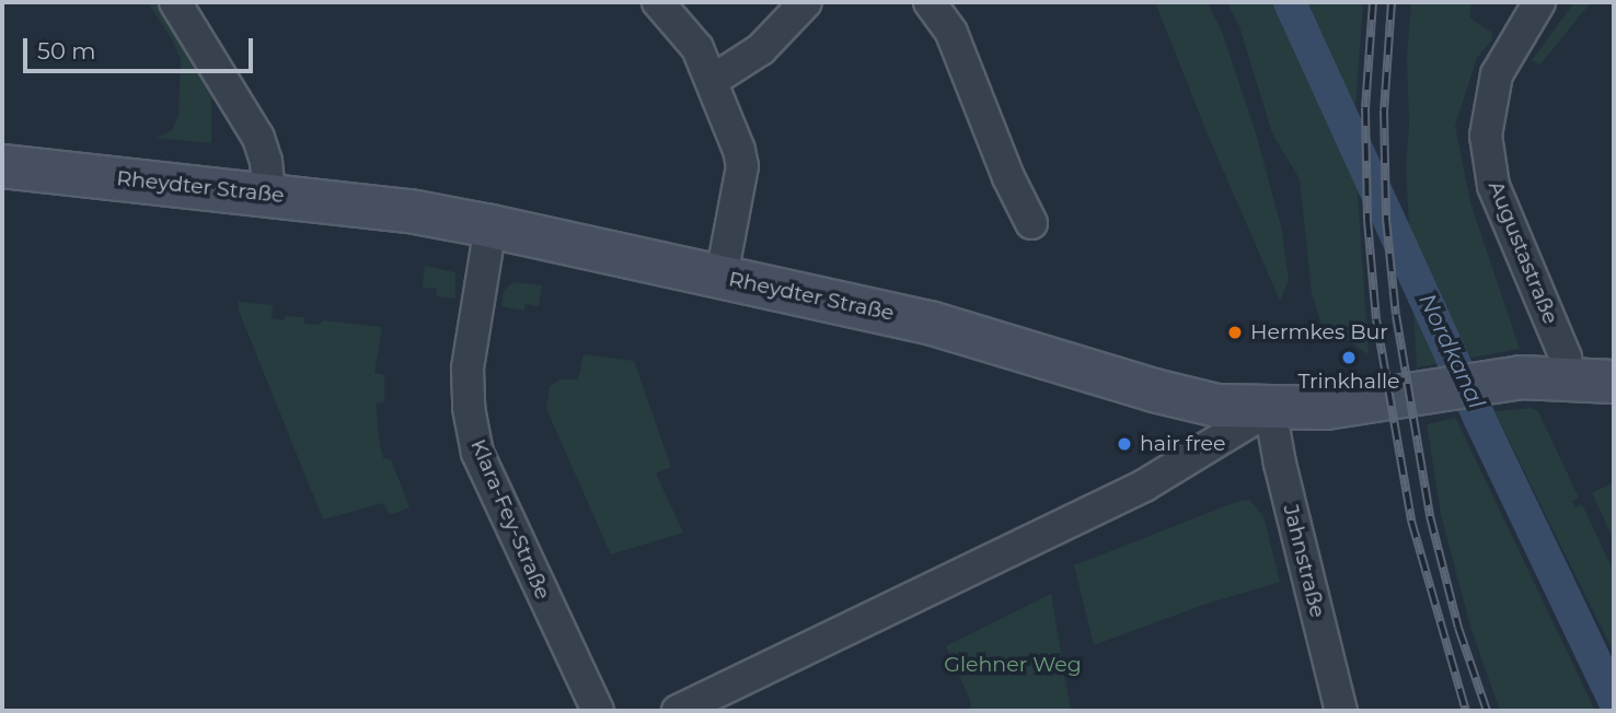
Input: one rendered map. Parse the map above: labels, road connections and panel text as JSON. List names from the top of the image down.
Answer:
{
  "streets": {
    "main road": ["Rheydter Straße"],
    "street": ["Augustastraße", "Klara-Fey-Straße", "Jahnstraße"]
  },
  "crossings": [
    ["Rheydter Straße", "Augustastraße"],
    ["Rheydter Straße", "Klara-Fey-Straße"],
    ["Rheydter Straße", "Jahnstraße"]
  ],
  "water": ["Nordkanal"],
  "parks": ["Glehner Weg"],
  "places": ["Hermkes Bur", "Trinkhalle", "hair free"],
  "scale_bar": "50 m"
}
